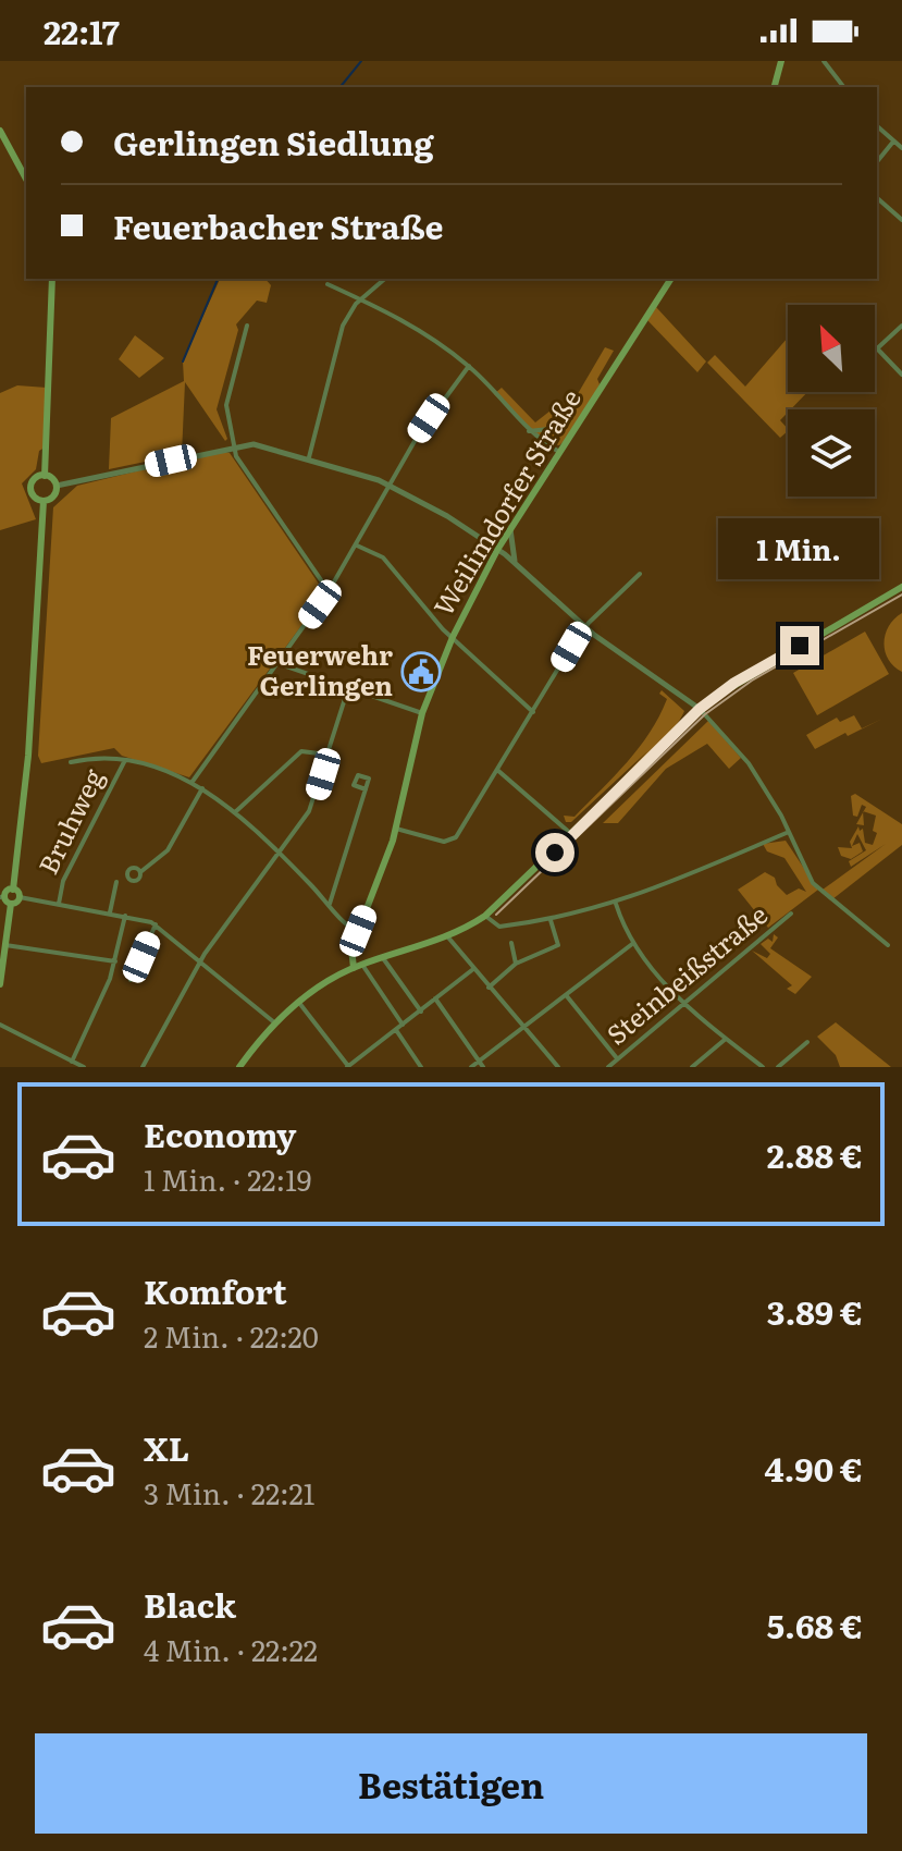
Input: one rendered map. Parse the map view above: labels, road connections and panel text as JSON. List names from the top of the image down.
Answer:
{
  "streets": {
    "main road": ["Weilimdorfer Straße"],
    "street": ["Bruhweg", "Steinbeißstraße"]
  },
  "places": {
    "public building": ["Feuerwehr Gerlingen"]
  },
  "north": "top left",
  "page": {
    "status": "22:17",
    "banner": ["Gerlingen Siedlung", "Feuerbacher Straße"],
    "bubble": "1 Min.",
    "list": [
      {
        "name": "Economy",
        "note": "1 Min. · 22:19",
        "value": "2.88 €"
      },
      {
        "name": "Komfort",
        "note": "2 Min. · 22:20",
        "value": "3.89 €"
      },
      {
        "name": "XL",
        "note": "3 Min. · 22:21",
        "value": "4.90 €"
      },
      {
        "name": "Black",
        "note": "4 Min. · 22:22",
        "value": "5.68 €"
      }
    ],
    "buttons": "Bestätigen"
  }
}
